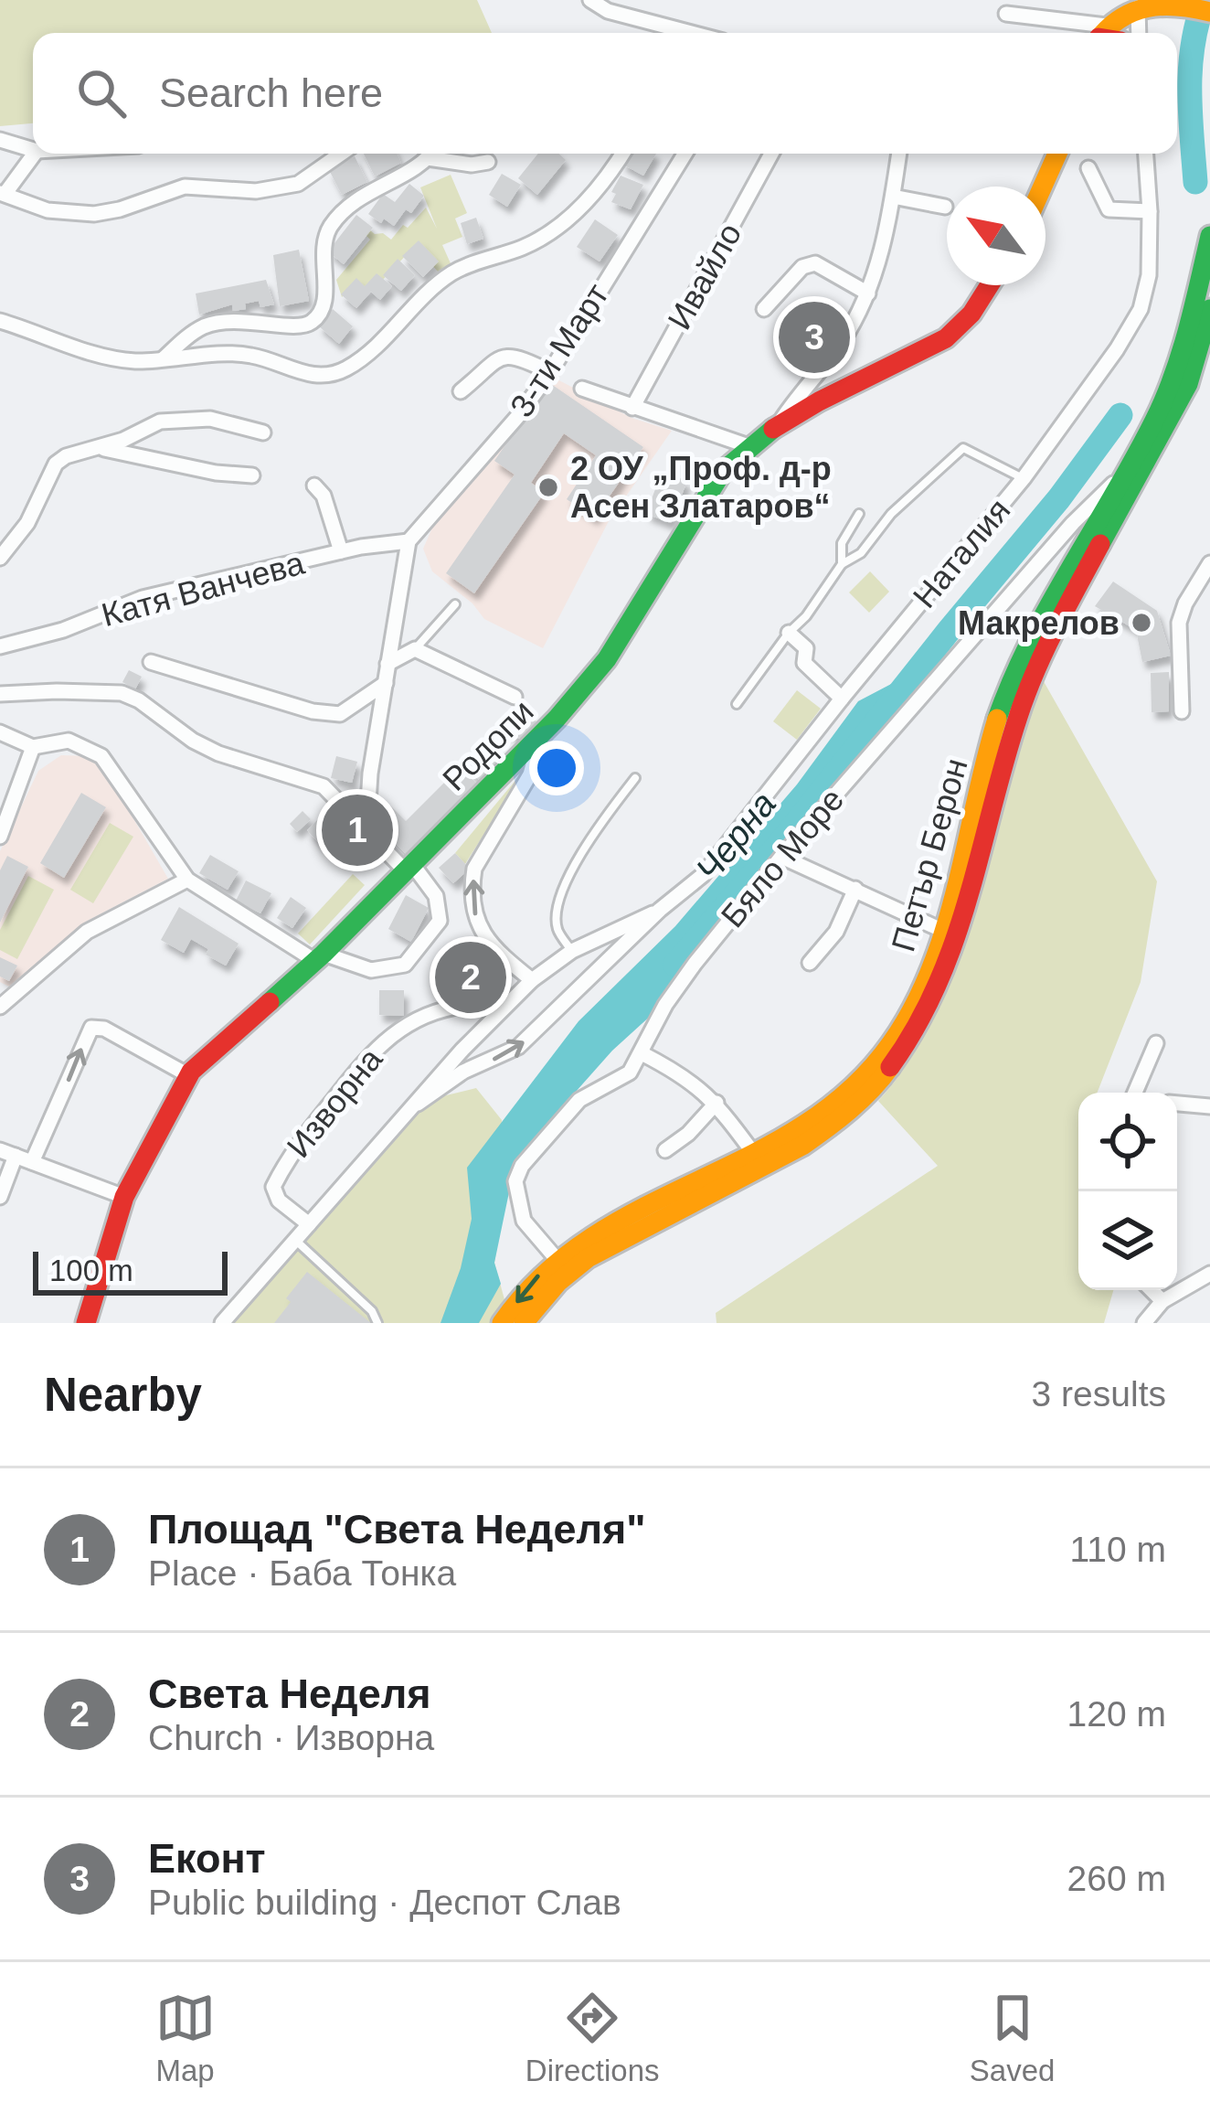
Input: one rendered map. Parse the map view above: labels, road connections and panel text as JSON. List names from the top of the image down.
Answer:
{
  "streets": {
    "main road": ["Родопи", "Петър Берон"],
    "street": [
      "Ивайло",
      "3-ти Март",
      "Наталия",
      "Катя Ванчева",
      "Бяло Море",
      "Изворна"
    ]
  },
  "crossings": [
    ["3-ти Март", "Катя Ванчева"],
    ["Наталия", "Изворна"],
    ["Петър Берон", "Бяло Море"]
  ],
  "water": ["Черна"],
  "places": ["2 ОУ „Проф. д-р Асен Златаров“", "Макрелов"],
  "scale_bar": "100 m",
  "north": "top left",
  "page": {
    "search": "Search here",
    "pins": ["3", "1", "2"],
    "scale": "100 m",
    "heading": ["Nearby", "3 results"],
    "list": [
      {
        "mark": "1",
        "name": "Площад \"Света Неделя\"",
        "note": "Place · Баба Тонка",
        "value": "110 m"
      },
      {
        "mark": "2",
        "name": "Света Неделя",
        "note": "Church · Изворна",
        "value": "120 m"
      },
      {
        "mark": "3",
        "name": "Еконт",
        "note": "Public building · Деспот Слав",
        "value": "260 m"
      }
    ],
    "nav": ["Map", "Directions", "Saved"]
  }
}
